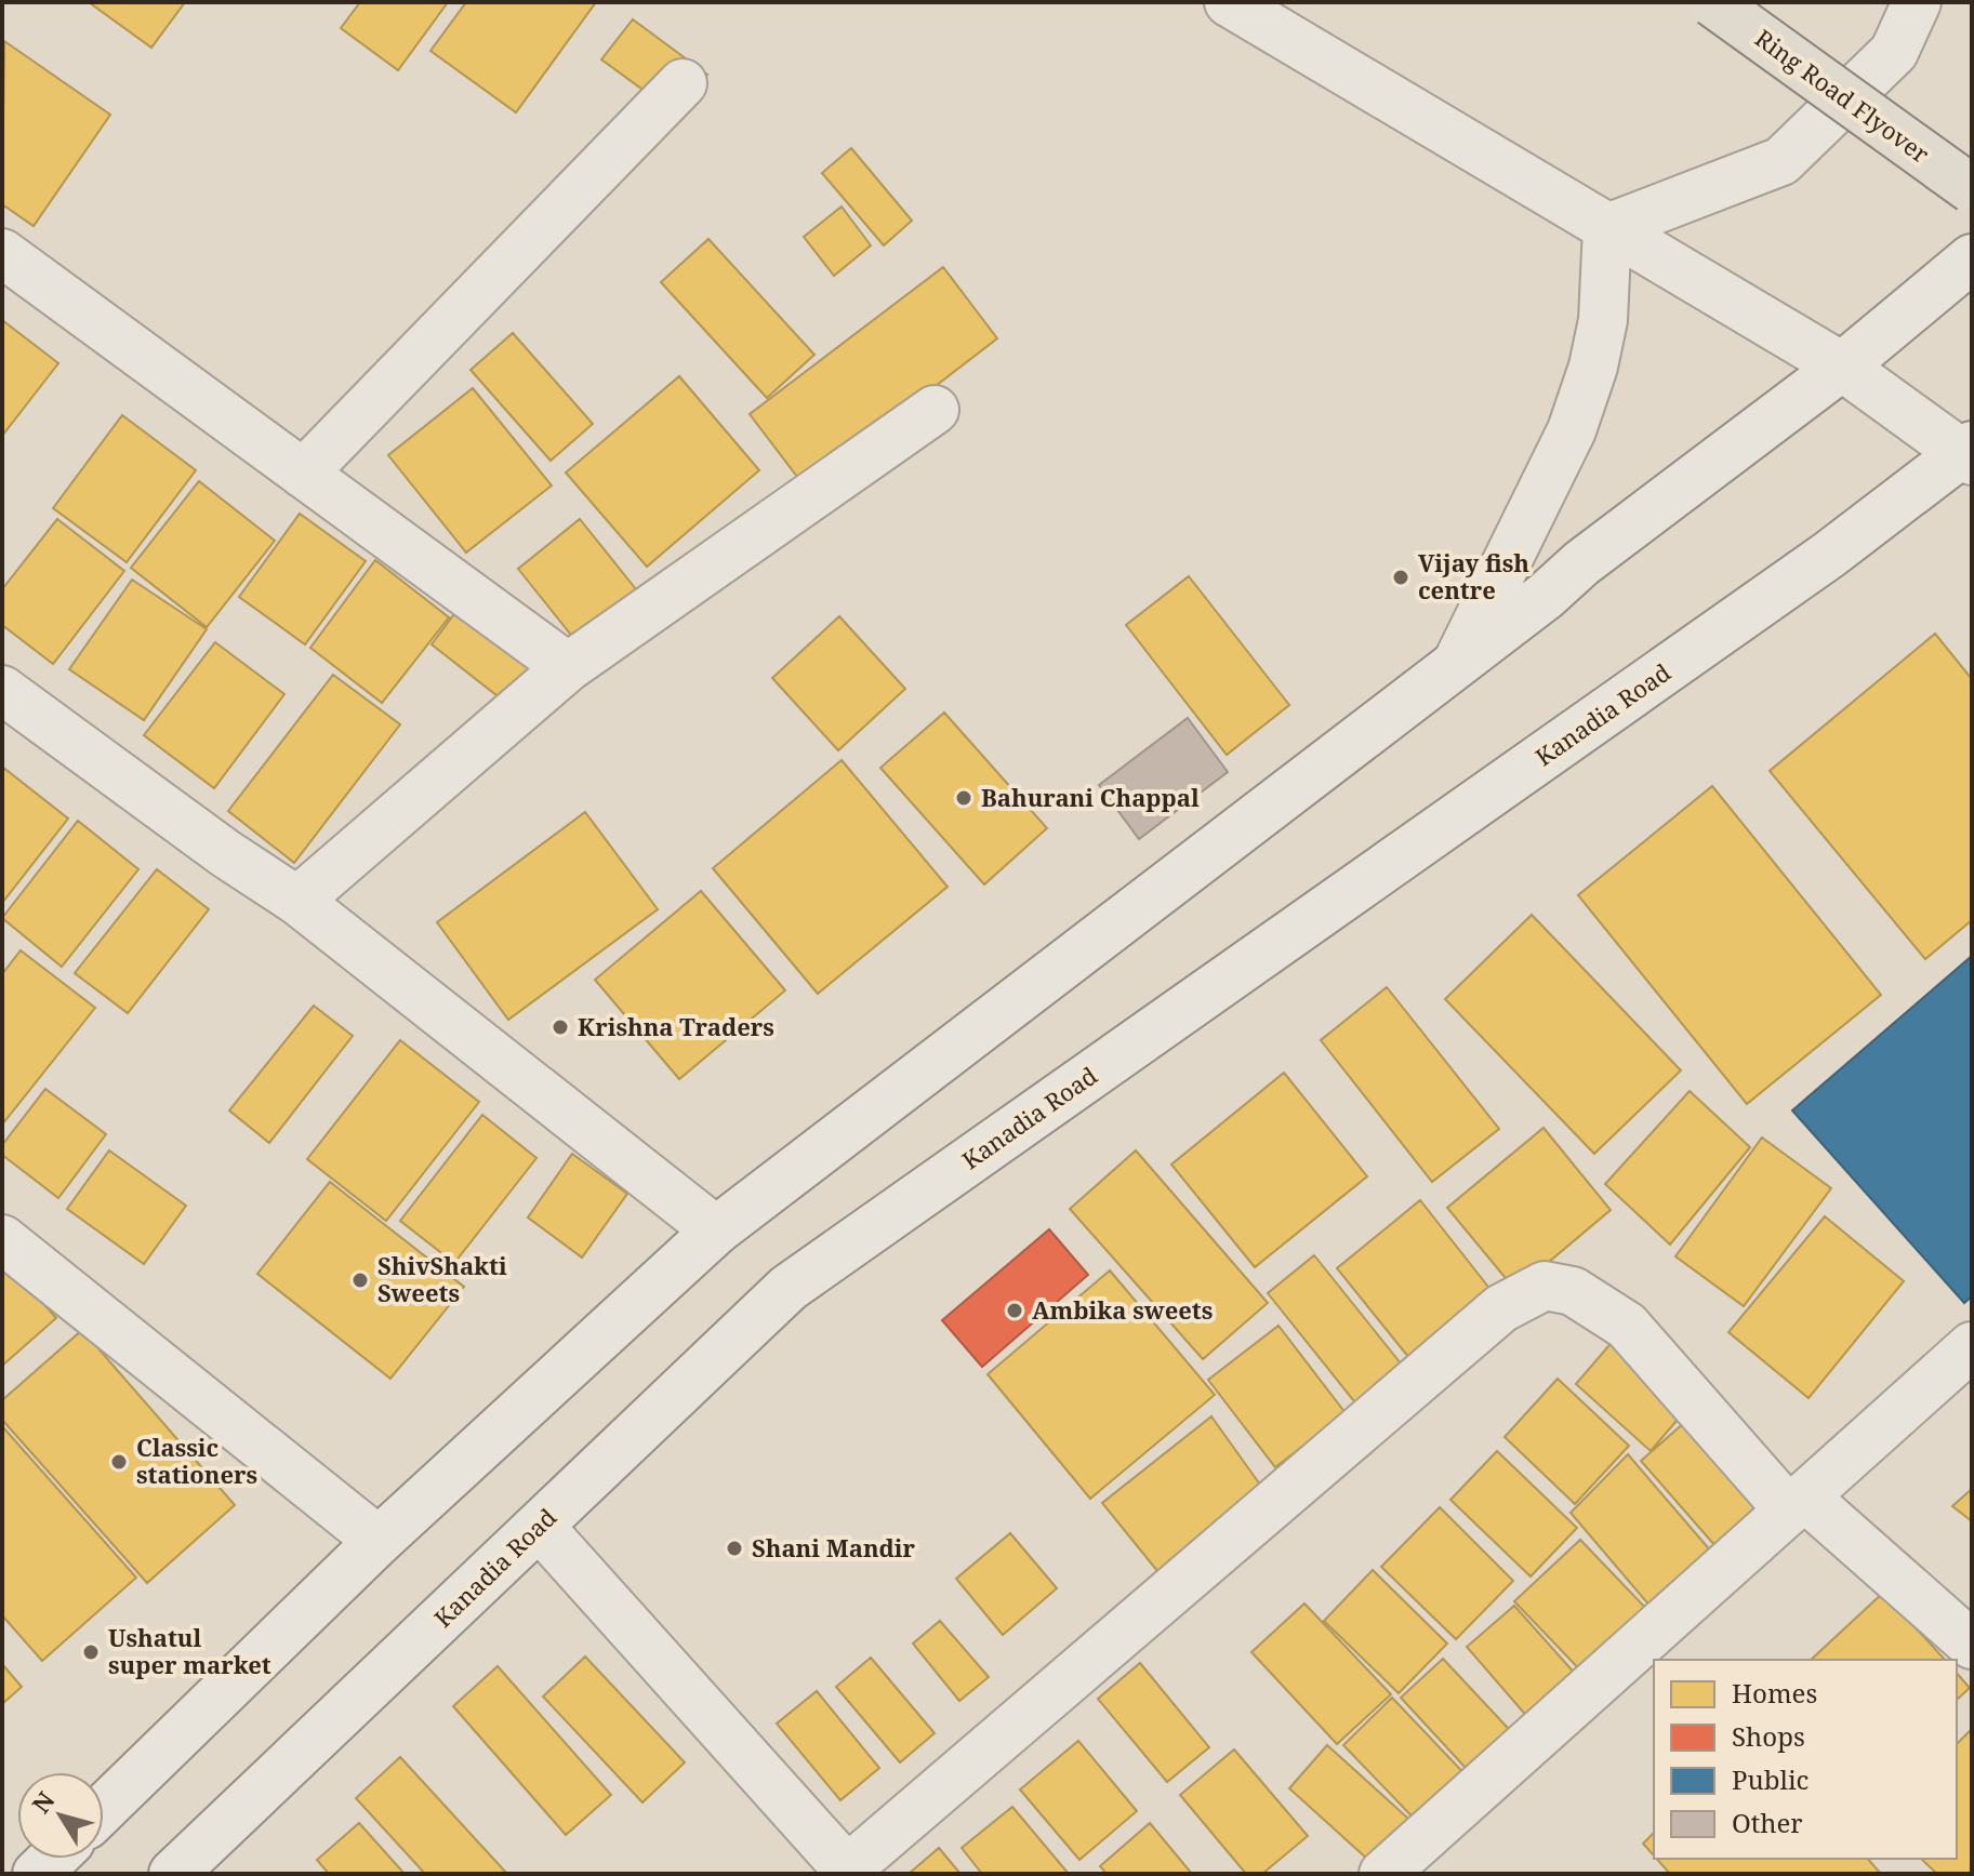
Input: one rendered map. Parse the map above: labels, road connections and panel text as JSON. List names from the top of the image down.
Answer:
{
  "streets": {
    "main road": ["Ring Road Flyover"],
    "street": ["Kanadia Road"]
  },
  "places": [
    "Vijay fish centre",
    "Bahurani Chappal",
    "Krishna Traders",
    "ShivShakti Sweets",
    "Ambika sweets",
    "Classic stationers",
    "Shani Mandir",
    "Ushatul super market"
  ],
  "legend": [
    "Homes",
    "Shops",
    "Public",
    "Other"
  ],
  "north": "top left"
}
